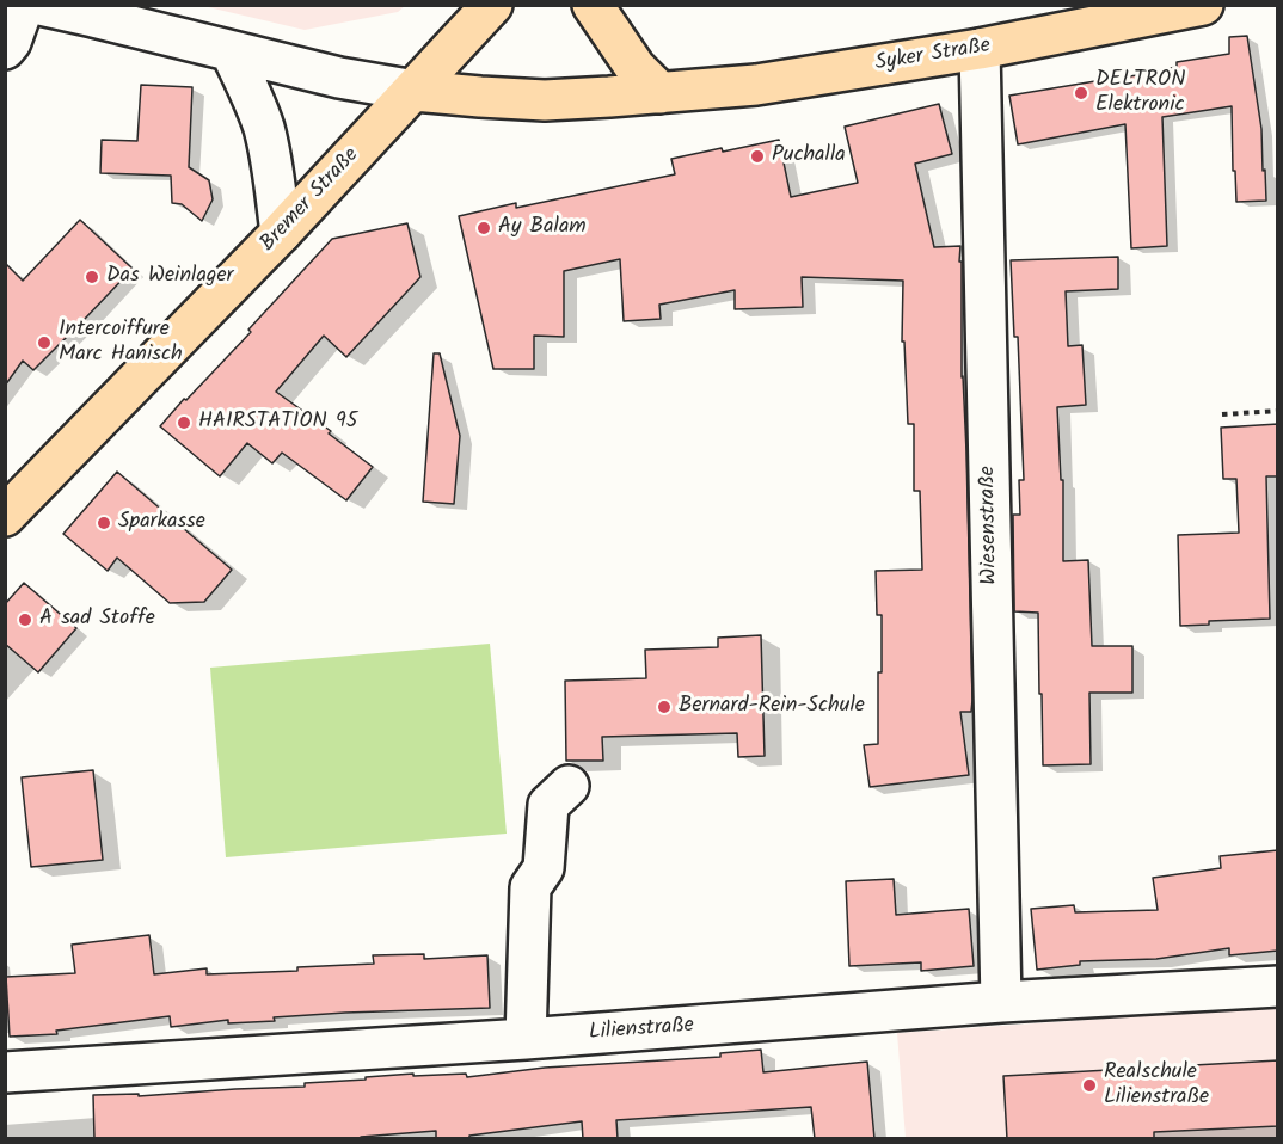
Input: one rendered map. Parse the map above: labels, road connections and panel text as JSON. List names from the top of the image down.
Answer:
{
  "streets": {
    "main road": ["Syker Straße", "Bremer Straße"],
    "street": ["Wiesenstraße", "Lilienstraße"]
  },
  "crossings": [
    ["Syker Straße", "Bremer Straße"],
    ["Syker Straße", "Wiesenstraße"],
    ["Wiesenstraße", "Lilienstraße"]
  ],
  "places": [
    "DELTRON Elektronic",
    "Puchalla",
    "Ay Balam",
    "Das Weinlager",
    "Intercoiffure Marc Hanisch",
    "HAIRSTATION 95",
    "Sparkasse",
    "A sad Stoffe",
    "Bernard-Rein-Schule",
    "Realschule Lilienstraße"
  ]
}
